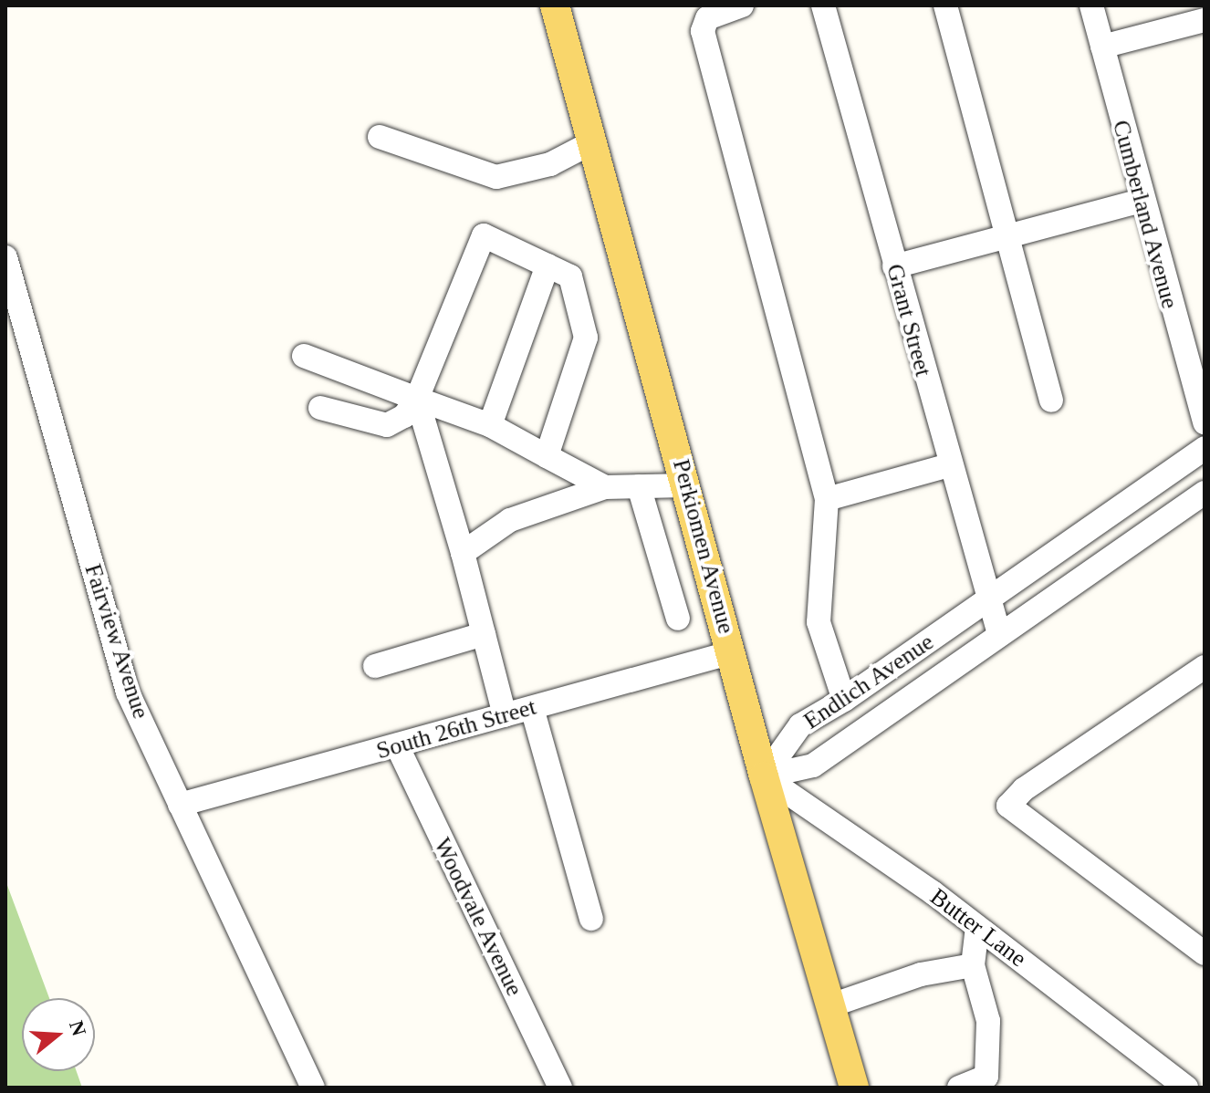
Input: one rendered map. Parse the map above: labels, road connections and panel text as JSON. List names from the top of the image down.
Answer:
{
  "streets": {
    "main road": ["Perkiomen Avenue"],
    "street": [
      "Cumberland Avenue",
      "Grant Street",
      "Fairview Avenue",
      "Endlich Avenue",
      "South 26th Street",
      "Woodvale Avenue",
      "Butter Lane"
    ]
  },
  "crossings": [
    ["Grant Street", "Endlich Avenue"],
    ["Perkiomen Avenue", "Endlich Avenue"],
    ["Perkiomen Avenue", "South 26th Street"],
    ["Perkiomen Avenue", "Butter Lane"],
    ["Fairview Avenue", "South 26th Street"],
    ["Endlich Avenue", "Butter Lane"],
    ["South 26th Street", "Woodvale Avenue"]
  ],
  "north": "right"
}
